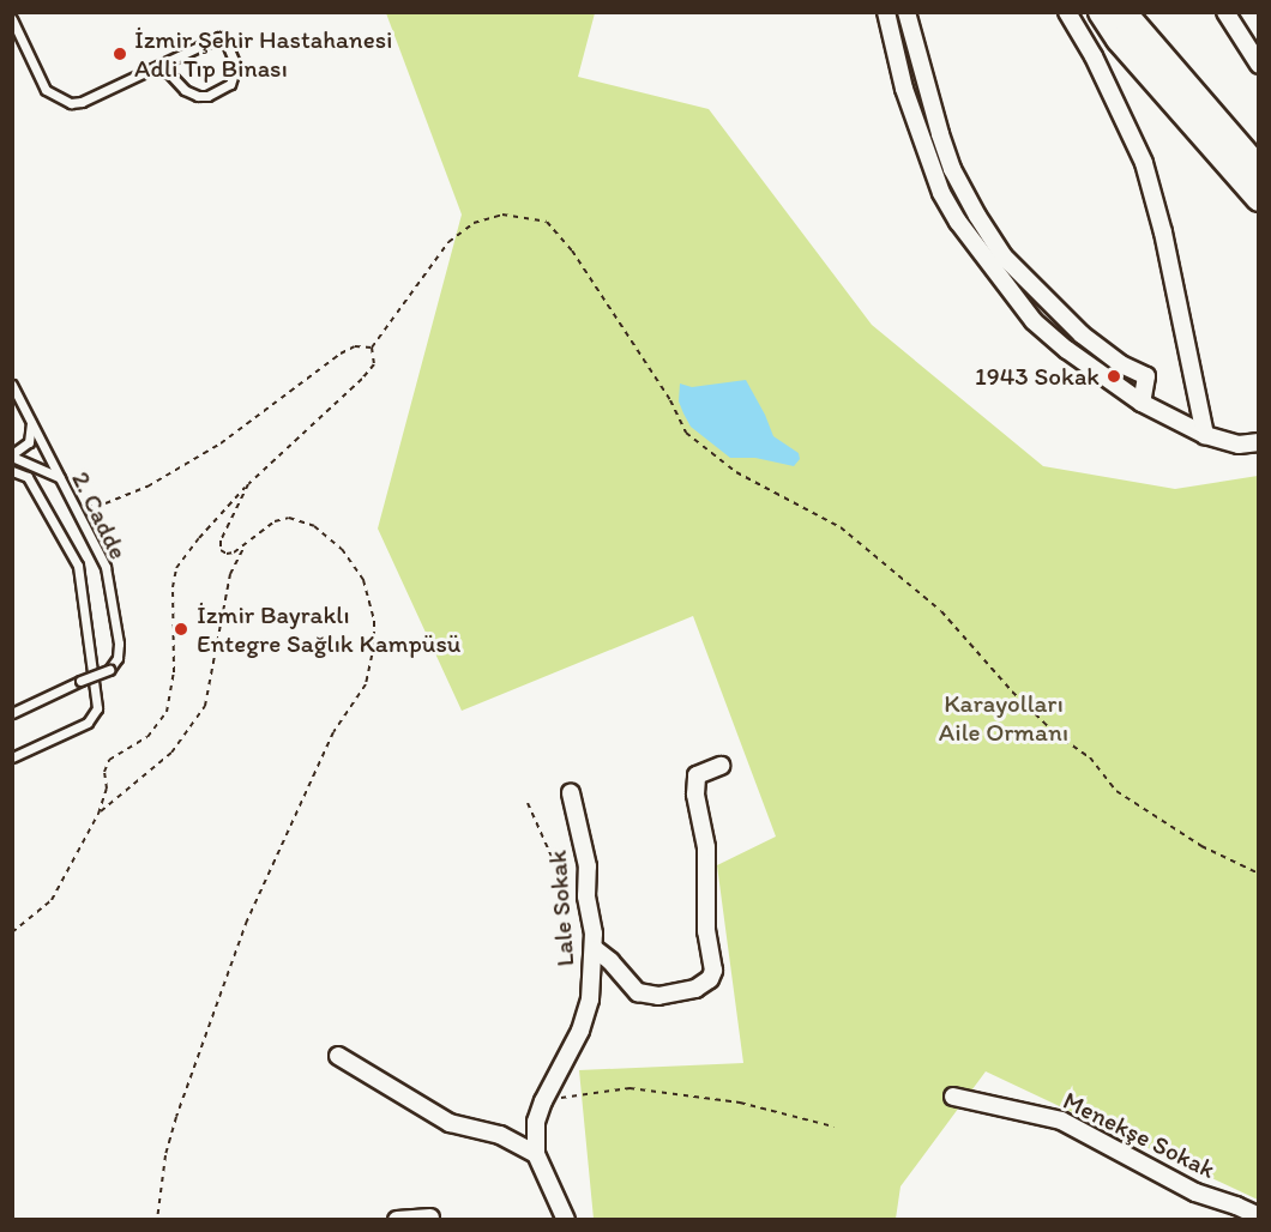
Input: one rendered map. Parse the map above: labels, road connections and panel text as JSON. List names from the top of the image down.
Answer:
{
  "streets": {
    "street": ["Lale Sokak", "Menekşe Sokak"],
    "lane": ["2. Cadde"]
  },
  "parks": ["Karayolları Aile Ormanı"],
  "places": ["İzmir Şehir Hastahanesi Adli Tıp Binası", "1943 Sokak", "İzmir Bayraklı Entegre Sağlık Kampüsü"]
}
